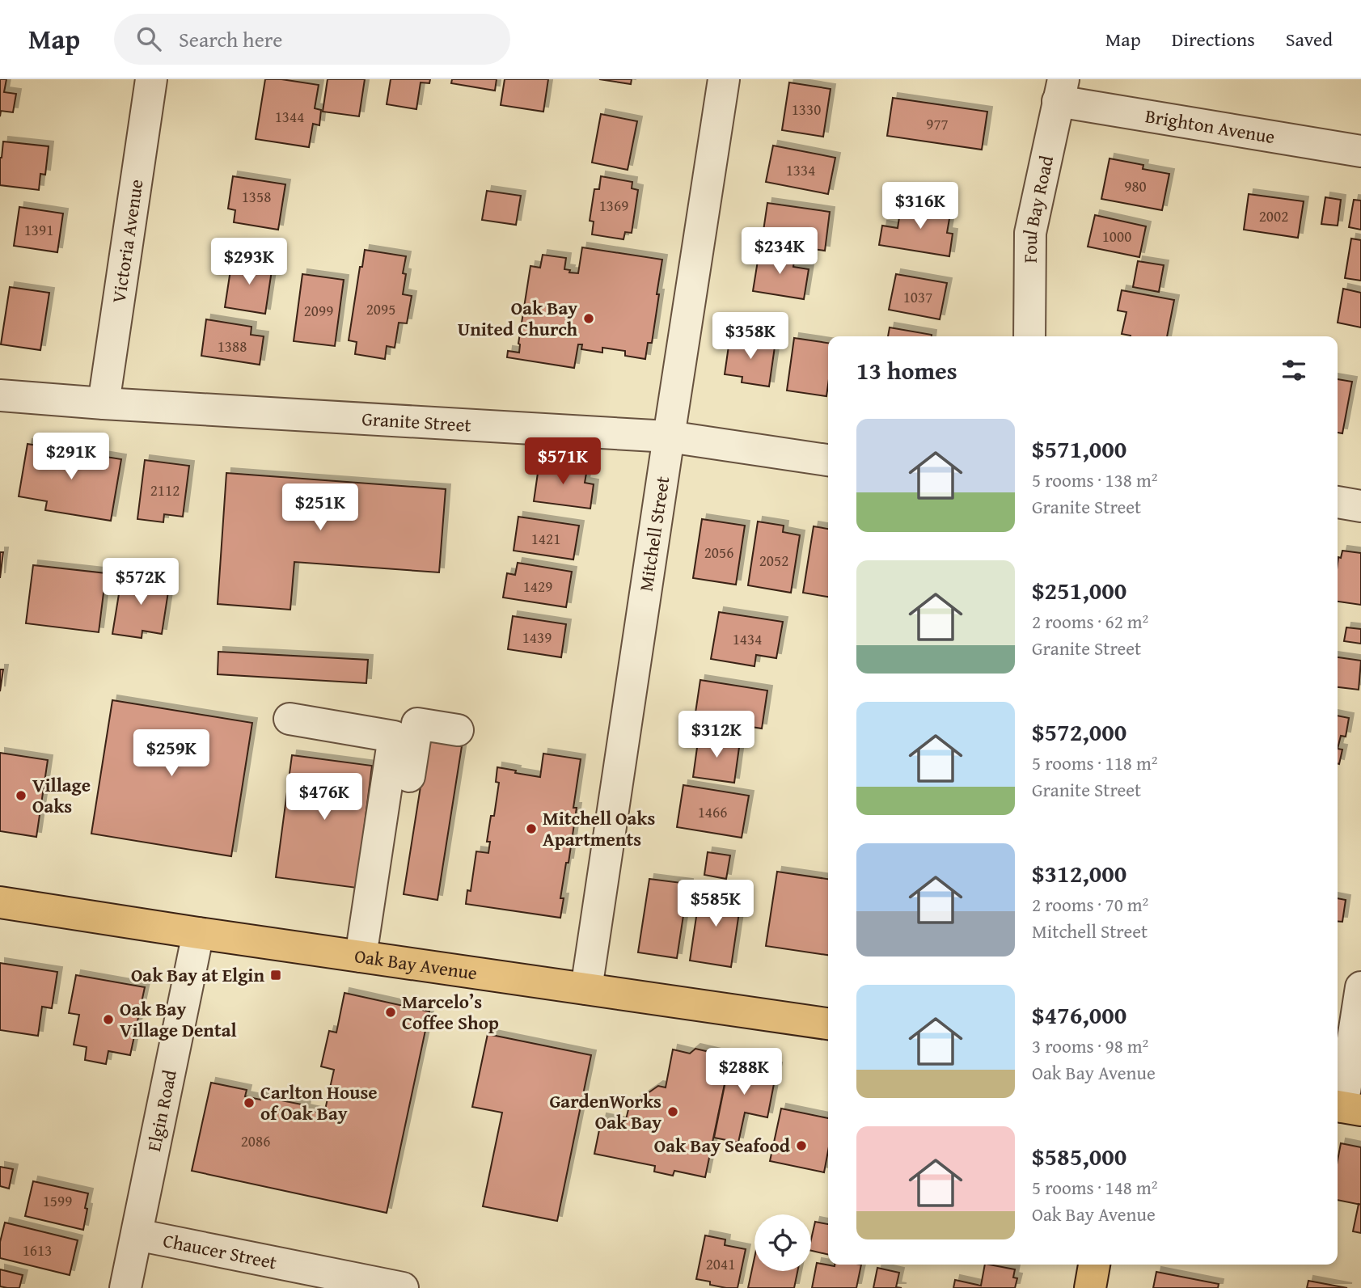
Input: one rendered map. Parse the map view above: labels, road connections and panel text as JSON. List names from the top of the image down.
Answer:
{
  "streets": {
    "main road": ["Oak Bay Avenue"],
    "street": [
      "Brighton Avenue",
      "Foul Bay Road",
      "Victoria Avenue",
      "Granite Street",
      "Mitchell Street",
      "Elgin Road",
      "Chaucer Street"
    ]
  },
  "crossings": [
    ["Brighton Avenue", "Foul Bay Road"],
    ["Victoria Avenue", "Granite Street"],
    ["Granite Street", "Mitchell Street"],
    ["Mitchell Street", "Oak Bay Avenue"],
    ["Oak Bay Avenue", "Elgin Road"],
    ["Elgin Road", "Chaucer Street"]
  ],
  "places": {
    "other": [
      "Oak Bay United Church",
      "Village Oaks",
      "Mitchell Oaks Apartments",
      "Marcelo’s Coffee Shop",
      "Oak Bay Village Dental",
      "Carlton House of Oak Bay",
      "GardenWorks Oak Bay",
      "Oak Bay Seafood"
    ],
    "transit": ["Oak Bay at Elgin"]
  },
  "house_numbers": [
    "1330",
    "1344",
    "977",
    "1334",
    "980",
    "1358",
    "1369",
    "2002",
    "1391",
    "1000",
    "1037",
    "2095",
    "2099",
    "1388",
    "2112",
    "1421",
    "2056",
    "2052",
    "1429",
    "1439",
    "1434",
    "1466",
    "2086",
    "1599",
    "1613",
    "2041"
  ],
  "page": {
    "header": "Map",
    "search": "Search here",
    "nav": ["Map", "Directions", "Saved"],
    "price": [
      "$316K",
      "$234K",
      "$293K",
      "$358K",
      "$291K",
      "$571K",
      "$251K",
      "$572K",
      "$312K",
      "$259K",
      "$476K",
      "$585K",
      "$288K"
    ],
    "heading": "13 homes",
    "list": [
      {
        "name": "$571,000",
        "note": "5 rooms · 138 m² · Granite Street"
      },
      {
        "name": "$251,000",
        "note": "2 rooms · 62 m² · Granite Street"
      },
      {
        "name": "$572,000",
        "note": "5 rooms · 118 m² · Granite Street"
      },
      {
        "name": "$312,000",
        "note": "2 rooms · 70 m² · Mitchell Street"
      },
      {
        "name": "$476,000",
        "note": "3 rooms · 98 m² · Oak Bay Avenue"
      },
      {
        "name": "$585,000",
        "note": "5 rooms · 148 m² · Oak Bay Avenue"
      }
    ]
  }
}
